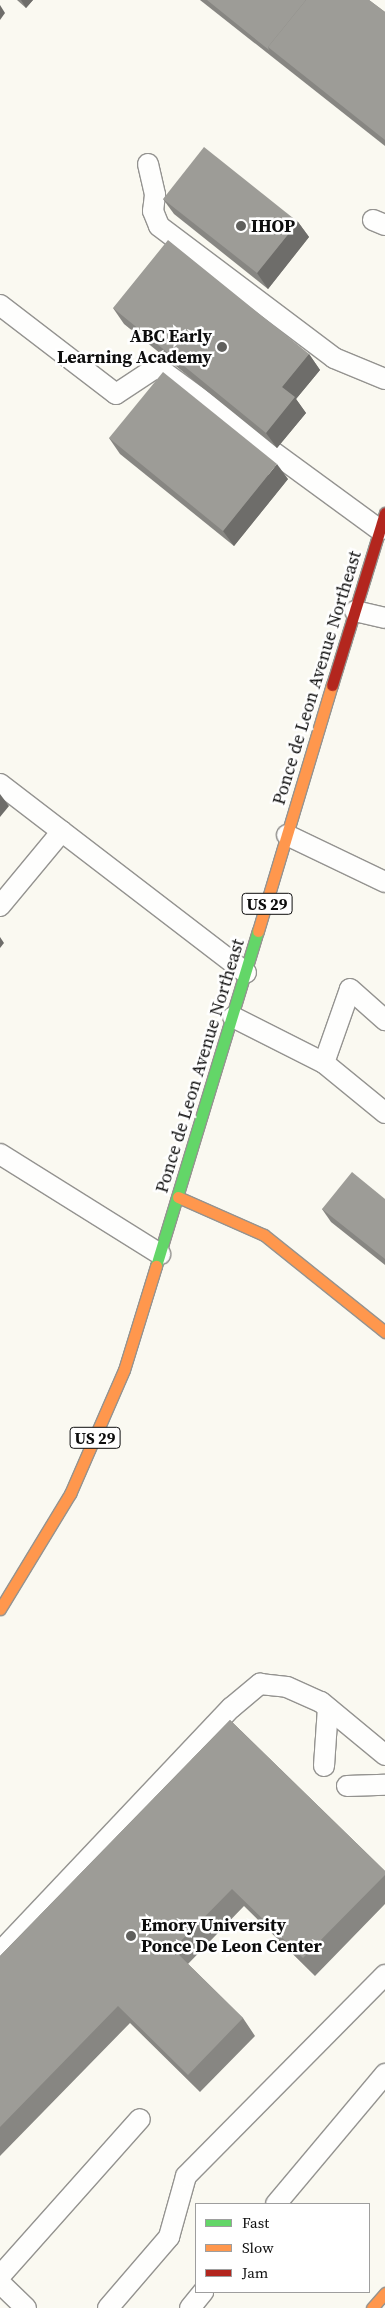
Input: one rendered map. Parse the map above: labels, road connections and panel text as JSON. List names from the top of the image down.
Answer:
{
  "streets": {
    "main road": ["Ponce de Leon Avenue Northeast", "US 29"]
  },
  "places": ["IHOP", "ABC Early Learning Academy", "Emory University Ponce De Leon Center"],
  "legend": ["Fast", "Slow", "Jam"]
}
